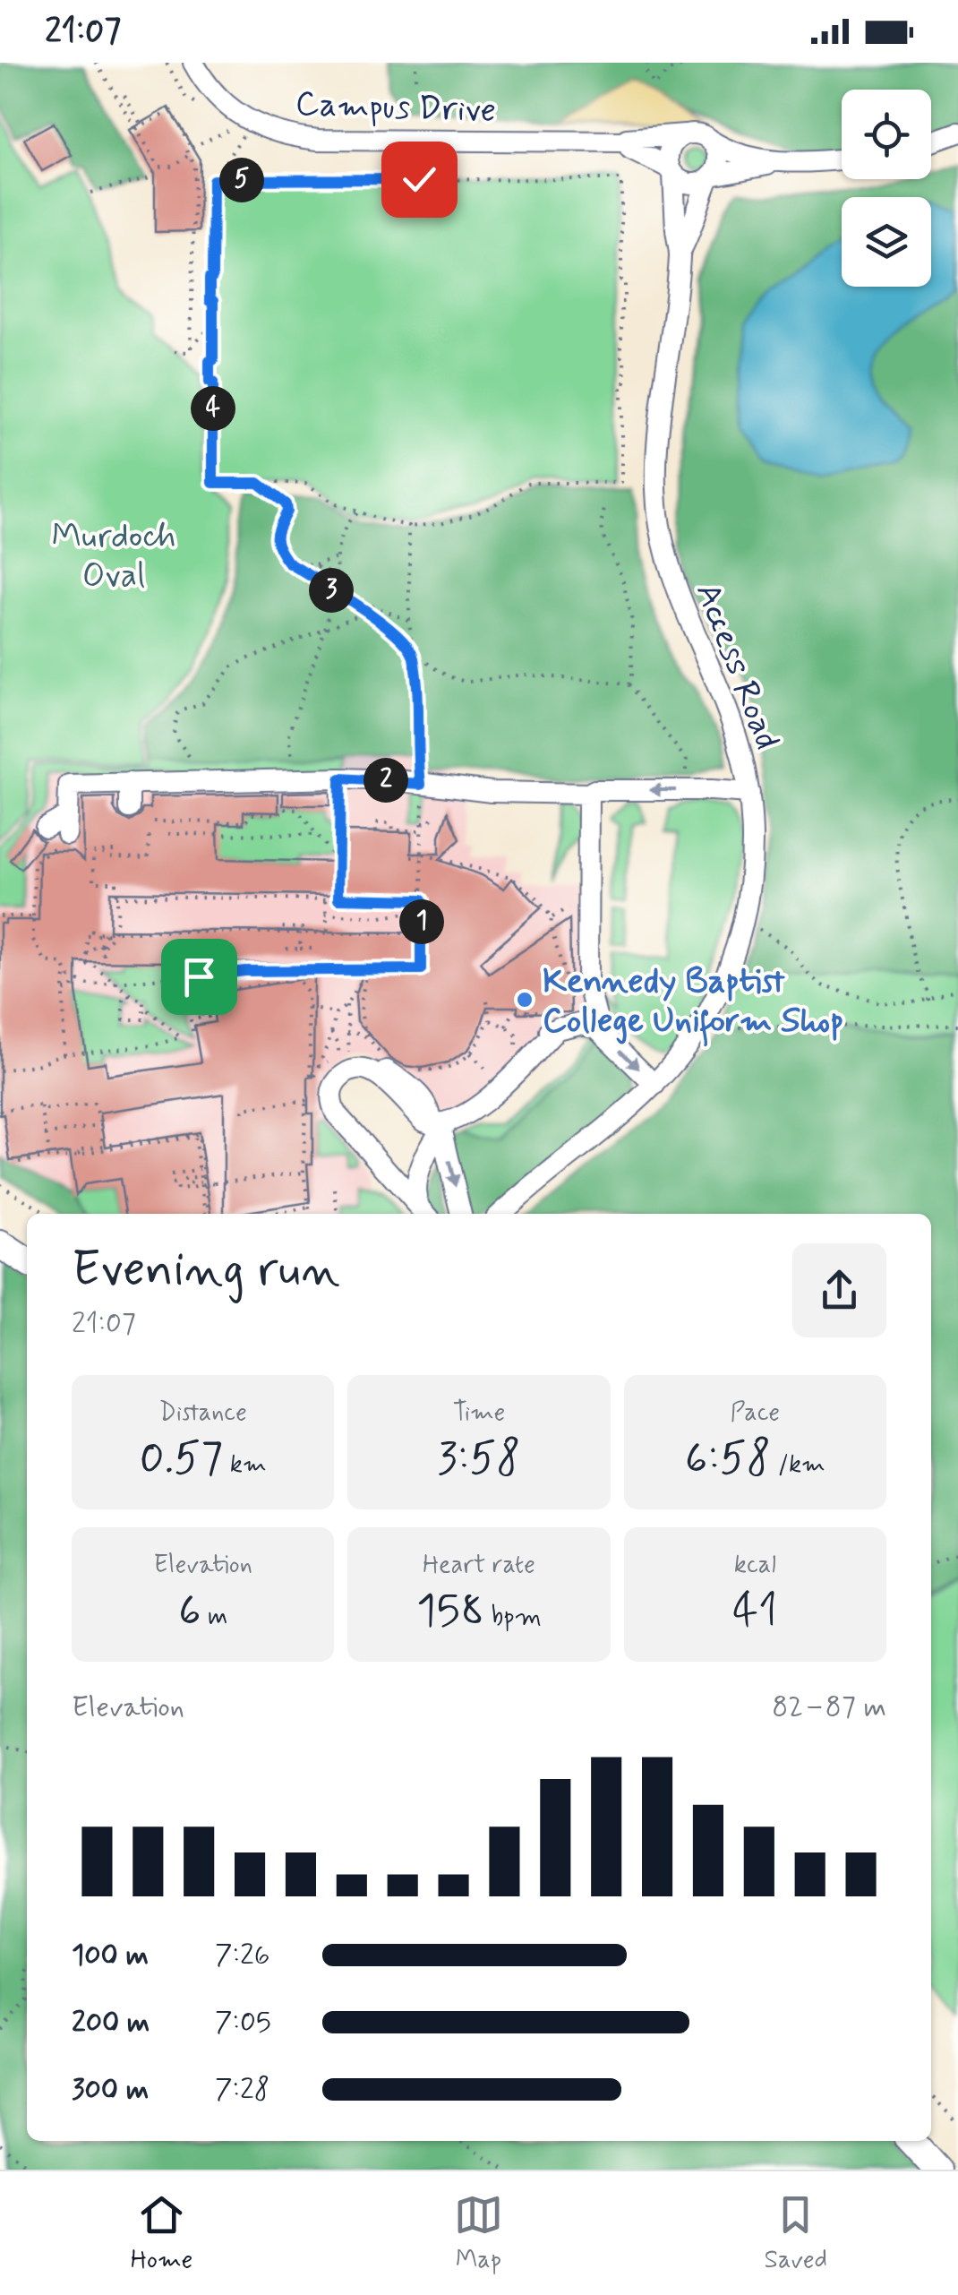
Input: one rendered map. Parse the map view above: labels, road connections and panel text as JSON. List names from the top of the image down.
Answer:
{
  "streets": {
    "street": ["Campus Drive", "Access Road"]
  },
  "crossings": [
    ["Campus Drive", "Access Road"]
  ],
  "parks": ["Murdoch Oval"],
  "places": ["Kennedy Baptist College Uniform Shop"],
  "page": {
    "status": "21:07",
    "pins": [
      "5",
      "4",
      "3",
      "2",
      "1"
    ],
    "heading": ["Evening run", "21:07"],
    "stats": [
      ["Distance", "0.57 km"],
      ["Time", "3:58"],
      ["Pace", "6:58 /km"],
      ["Elevation", "6 m"],
      ["Heart rate", "158 bpm"],
      ["kcal", "41"]
    ],
    "chart": ["Elevation", "82–87 m"],
    "list": [
      {
        "name": "100 m",
        "note": "7:26"
      },
      {
        "name": "200 m",
        "note": "7:05"
      },
      {
        "name": "300 m",
        "note": "7:28"
      }
    ],
    "tabs": ["Home", "Map", "Saved"]
  }
}
